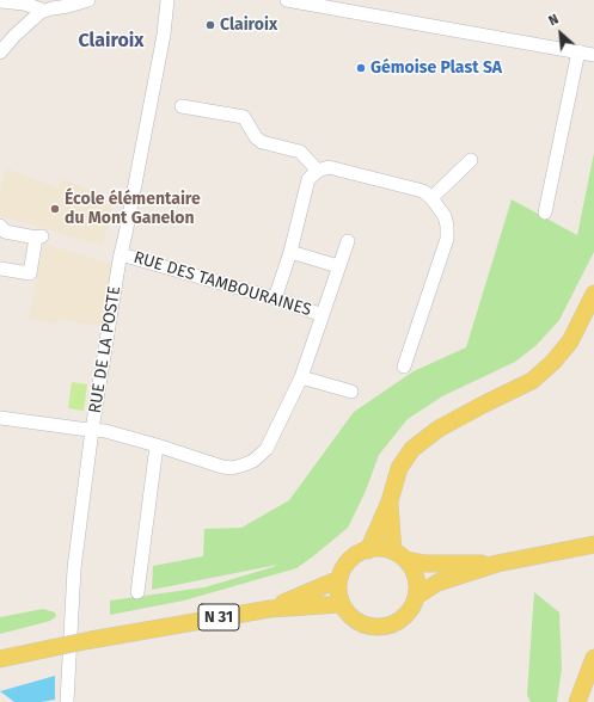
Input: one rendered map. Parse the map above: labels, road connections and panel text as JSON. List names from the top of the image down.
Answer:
{
  "streets": {
    "main road": ["N 31"],
    "street": ["RUE DES TAMBOURAINES", "RUE DE LA POSTE"]
  },
  "crossings": [
    ["RUE DES TAMBOURAINES", "RUE DE LA POSTE"]
  ],
  "districts": ["Clairoix"],
  "places": ["Clairoix", "Gémoise Plast SA", "École élémentaire du Mont Ganelon"],
  "north": "top left"
}
